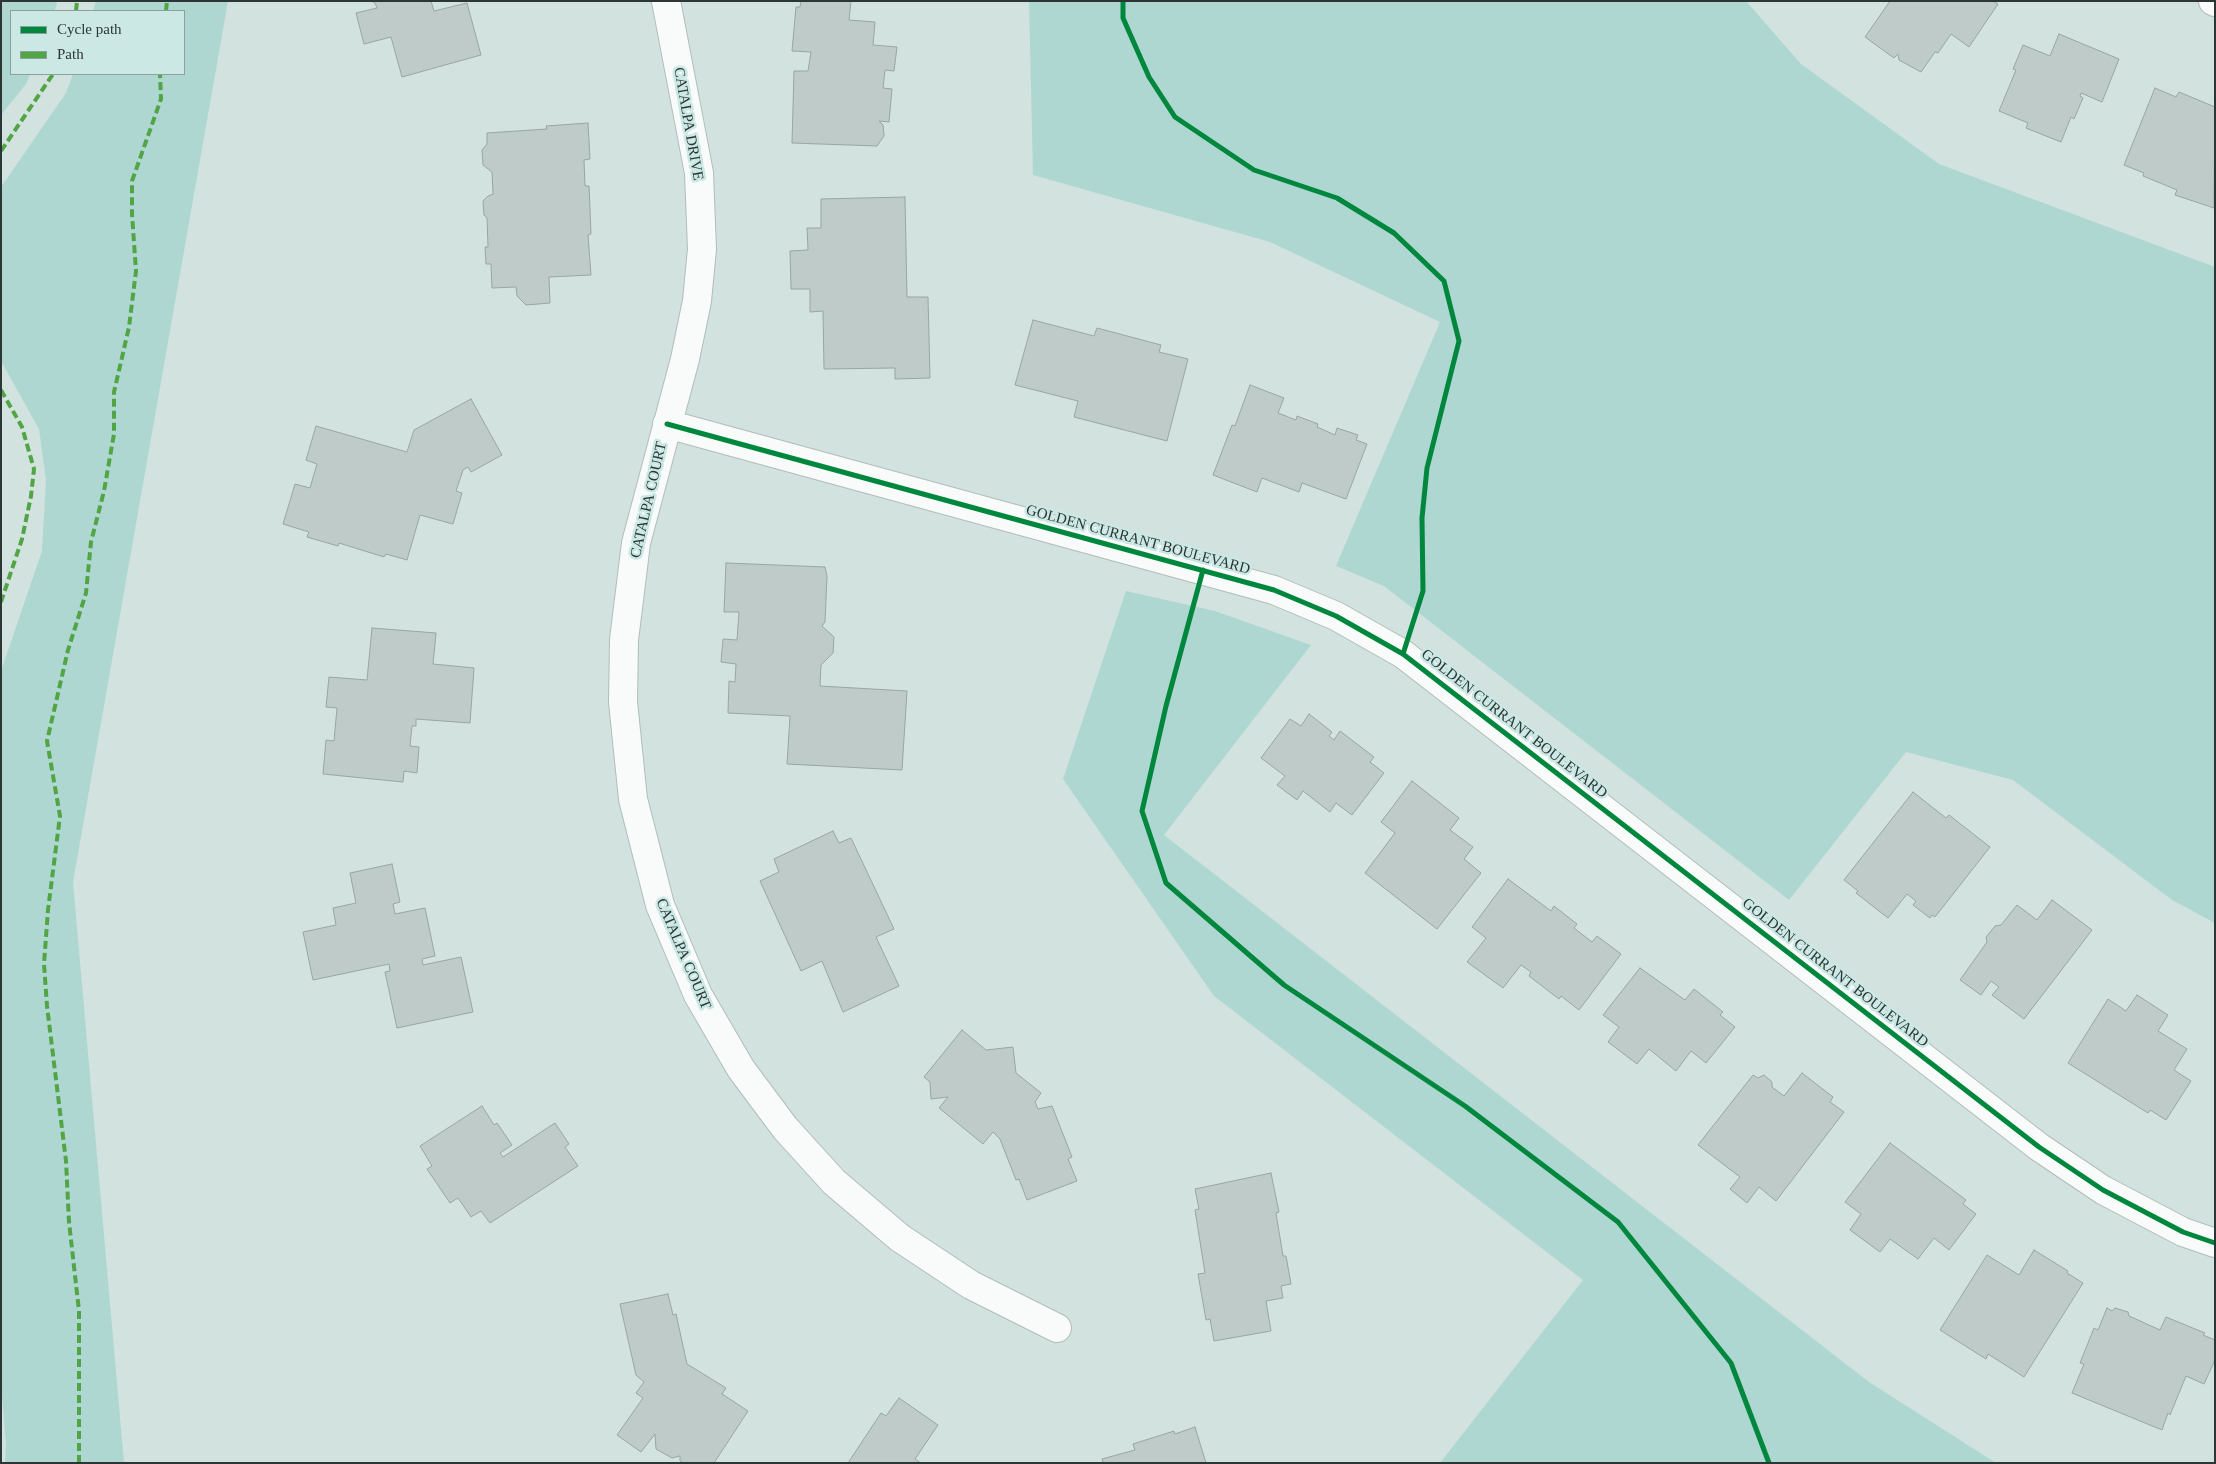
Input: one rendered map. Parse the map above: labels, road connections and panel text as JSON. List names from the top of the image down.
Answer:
{
  "streets": {
    "street": ["CATALPA DRIVE", "CATALPA COURT", "GOLDEN CURRANT BOULEVARD"]
  },
  "crossings": [
    ["CATALPA DRIVE", "CATALPA COURT"],
    ["CATALPA DRIVE", "GOLDEN CURRANT BOULEVARD"],
    ["CATALPA COURT", "GOLDEN CURRANT BOULEVARD"]
  ],
  "legend": ["Cycle path", "Path"]
}
